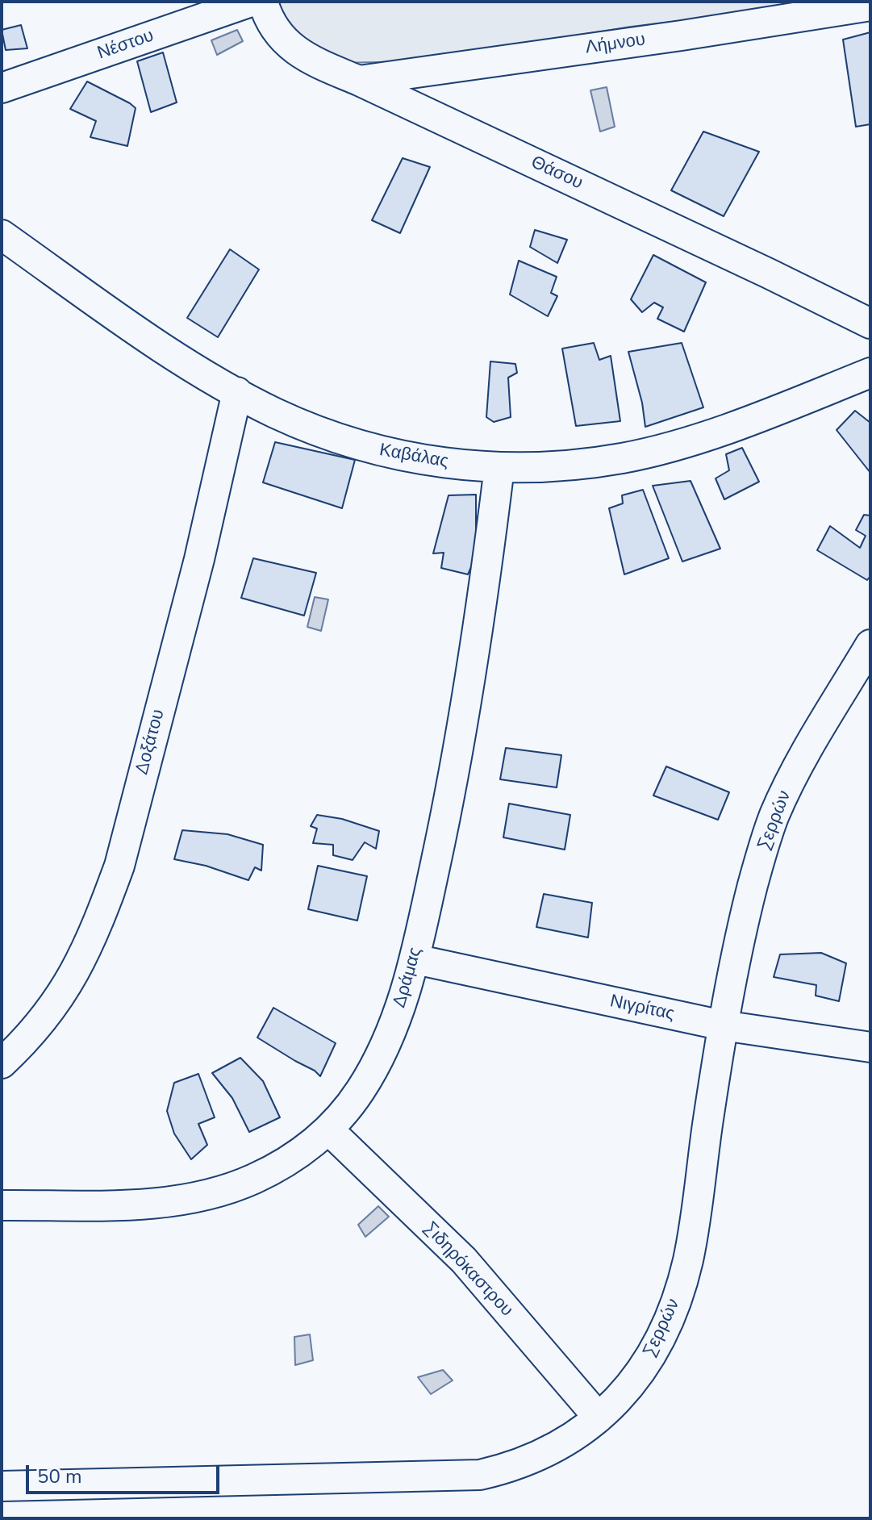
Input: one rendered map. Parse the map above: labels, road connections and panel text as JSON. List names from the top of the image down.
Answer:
{
  "streets": {
    "street": [
      "Λήμνου",
      "Νέστου",
      "Θάσου",
      "Καβάλας",
      "Δοξάτου",
      "Σερρών",
      "Δράμας",
      "Νιγρίτας",
      "Σιδηρόκαστρου"
    ]
  },
  "crossings": [
    ["Λήμνου", "Θάσου"],
    ["Καβάλας", "Δοξάτου"],
    ["Καβάλας", "Δράμας"],
    ["Σερρών", "Νιγρίτας"],
    ["Σερρών", "Σιδηρόκαστρου"],
    ["Δράμας", "Νιγρίτας"],
    ["Δράμας", "Σιδηρόκαστρου"]
  ],
  "scale_bar": "50 m"
}
